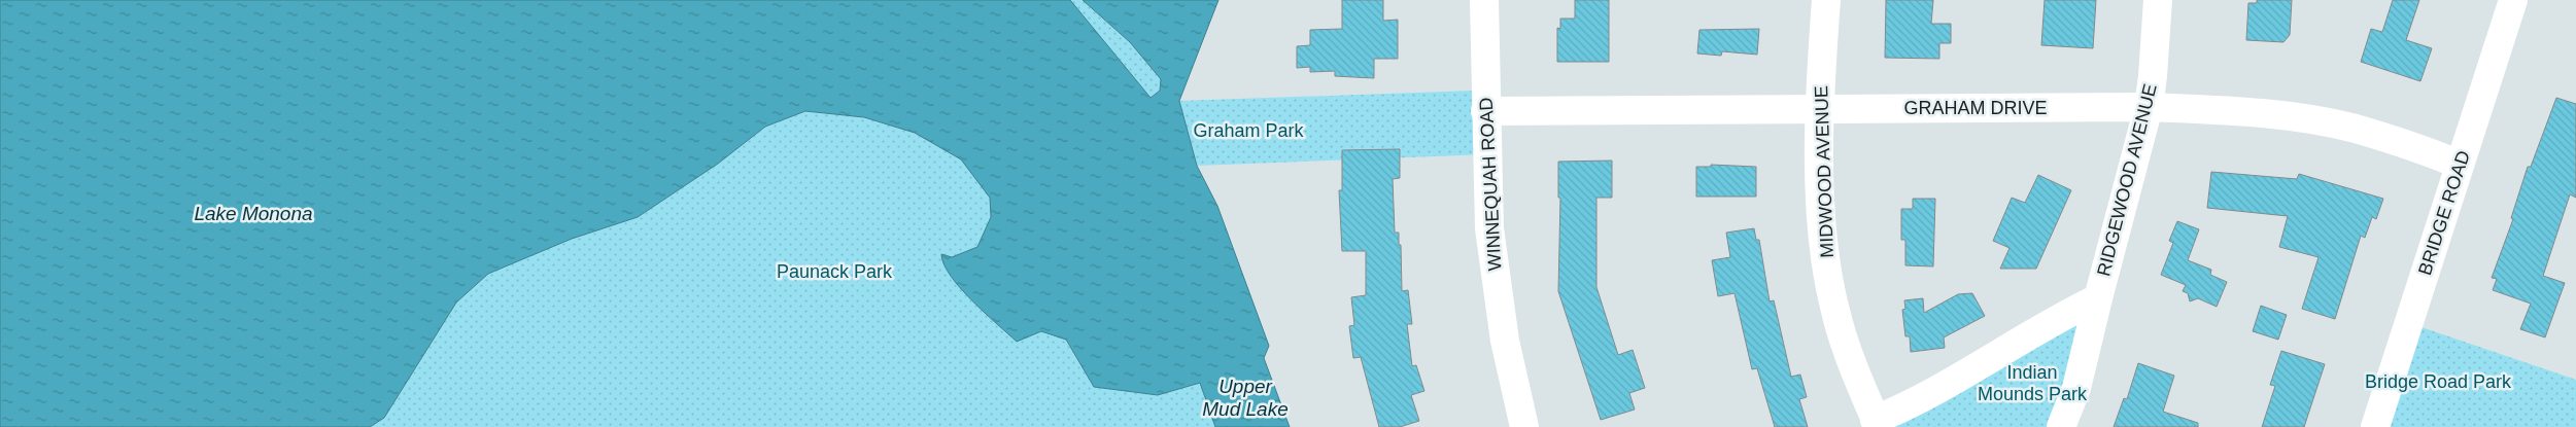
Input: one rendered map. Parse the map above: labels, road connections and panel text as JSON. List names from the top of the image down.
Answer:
{
  "streets": {
    "street": [
      "GRAHAM DRIVE",
      "MIDWOOD AVENUE",
      "RIDGEWOOD AVENUE",
      "WINNEQUAH ROAD",
      "BRIDGE ROAD"
    ]
  },
  "crossings": [
    ["GRAHAM DRIVE", "MIDWOOD AVENUE"],
    ["GRAHAM DRIVE", "RIDGEWOOD AVENUE"],
    ["GRAHAM DRIVE", "WINNEQUAH ROAD"],
    ["GRAHAM DRIVE", "BRIDGE ROAD"],
    ["MIDWOOD AVENUE", "RIDGEWOOD AVENUE"]
  ],
  "water": ["Lake Monona", "Upper Mud Lake"],
  "parks": [
    "Graham Park",
    "Paunack Park",
    "Indian Mounds Park",
    "Bridge Road Park"
  ]
}
